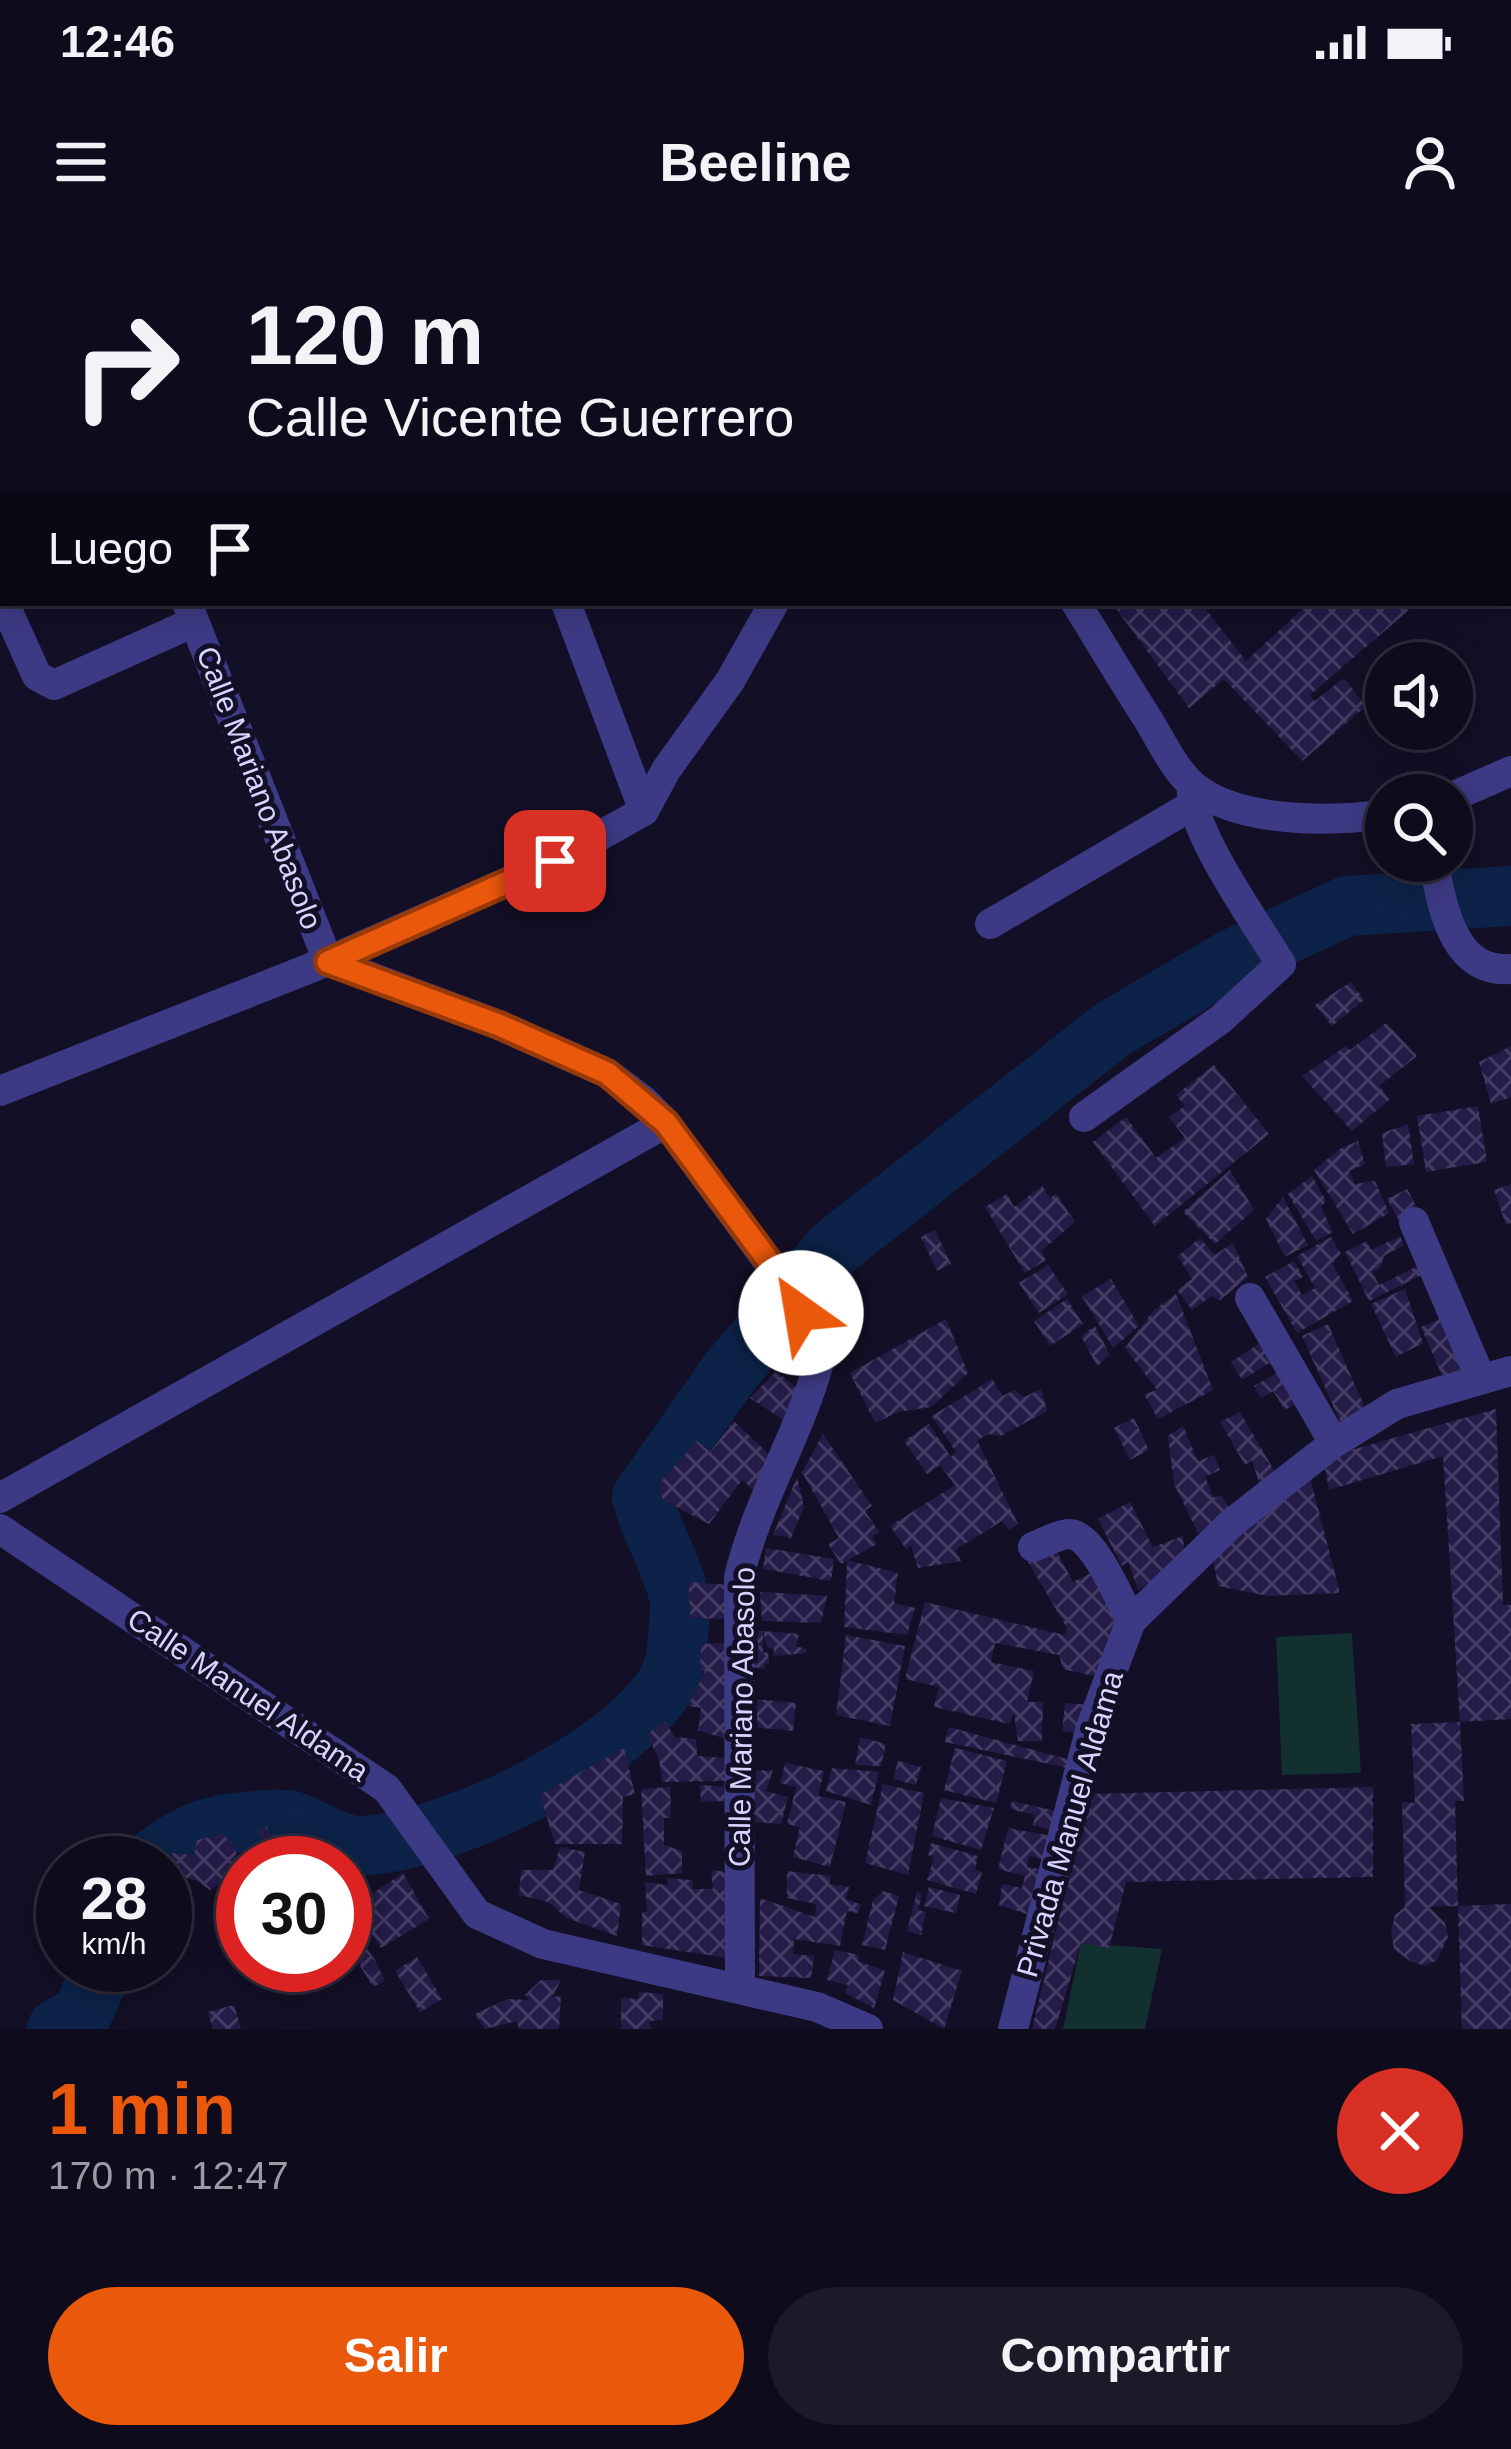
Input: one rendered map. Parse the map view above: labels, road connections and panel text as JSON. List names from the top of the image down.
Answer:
{
  "streets": {
    "street": ["Calle Mariano Abasolo", "Calle Manuel Aldama", "Privada Manuel Aldama"]
  },
  "crossings": [
    ["Calle Mariano Abasolo", "Calle Manuel Aldama"]
  ],
  "page": {
    "status": "12:46",
    "header": "Beeline",
    "turn": ["120 m", "Calle Vicente Guerrero"],
    "then": "Luego",
    "speed": "28 km/h",
    "limit": "30",
    "heading": ["1 min", "170 m · 12:47"],
    "buttons": ["Salir", "Compartir"]
  }
}
